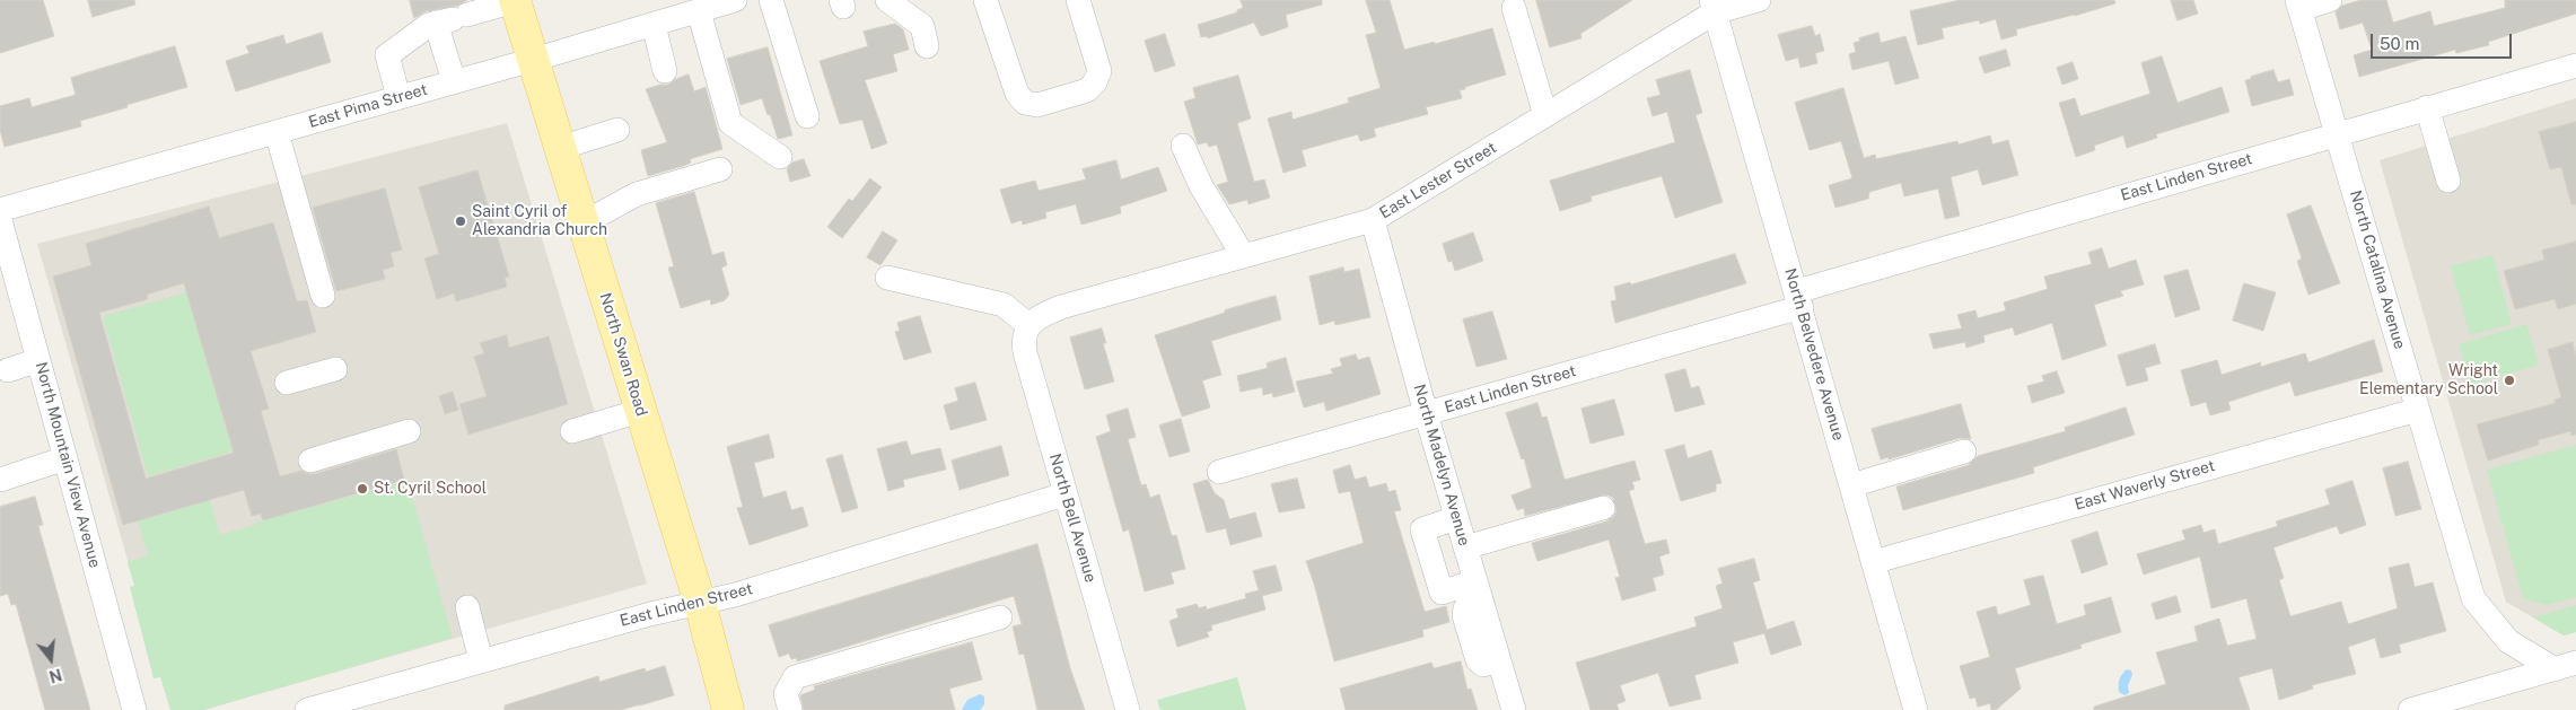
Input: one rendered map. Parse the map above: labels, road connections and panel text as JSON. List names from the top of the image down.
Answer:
{
  "streets": {
    "main road": ["North Swan Road"],
    "street": [
      "East Pima Street",
      "East Linden Street",
      "East Lester Street",
      "North Catalina Avenue",
      "North Belvedere Avenue",
      "North Mountain View Avenue",
      "North Madelyn Avenue",
      "East Waverly Street",
      "North Bell Avenue"
    ]
  },
  "crossings": [
    ["East Pima Street", "North Swan Road"],
    ["East Linden Street", "North Catalina Avenue"],
    ["East Linden Street", "North Swan Road"],
    ["East Linden Street", "North Belvedere Avenue"],
    ["East Linden Street", "North Madelyn Avenue"],
    ["East Linden Street", "North Bell Avenue"],
    ["East Lester Street", "North Belvedere Avenue"],
    ["East Lester Street", "North Madelyn Avenue"],
    ["East Lester Street", "North Bell Avenue"],
    ["North Catalina Avenue", "East Waverly Street"],
    ["North Belvedere Avenue", "East Waverly Street"]
  ],
  "places": ["Saint Cyril of Alexandria Church", "Wright Elementary School", "St. Cyril School"],
  "scale_bar": "50 m",
  "north": "bottom"
}
